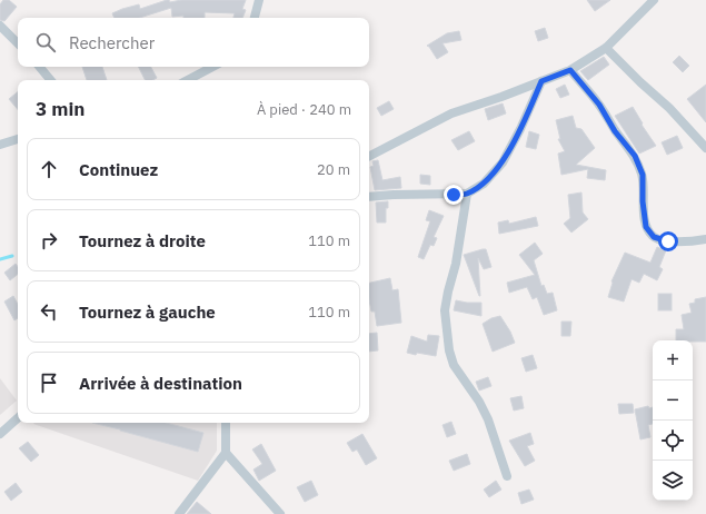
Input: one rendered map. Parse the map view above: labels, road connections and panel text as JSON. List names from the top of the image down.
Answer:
{
  "page": {
    "search": "Rechercher",
    "heading": ["3 min", "À pied · 240 m"],
    "list": [
      ["Continuez", "20 m"],
      ["Tournez à droite", "110 m"],
      ["Tournez à gauche", "110 m"],
      "Arrivée à destination"
    ],
    "map_buttons": ["+", "−"]
  }
}
